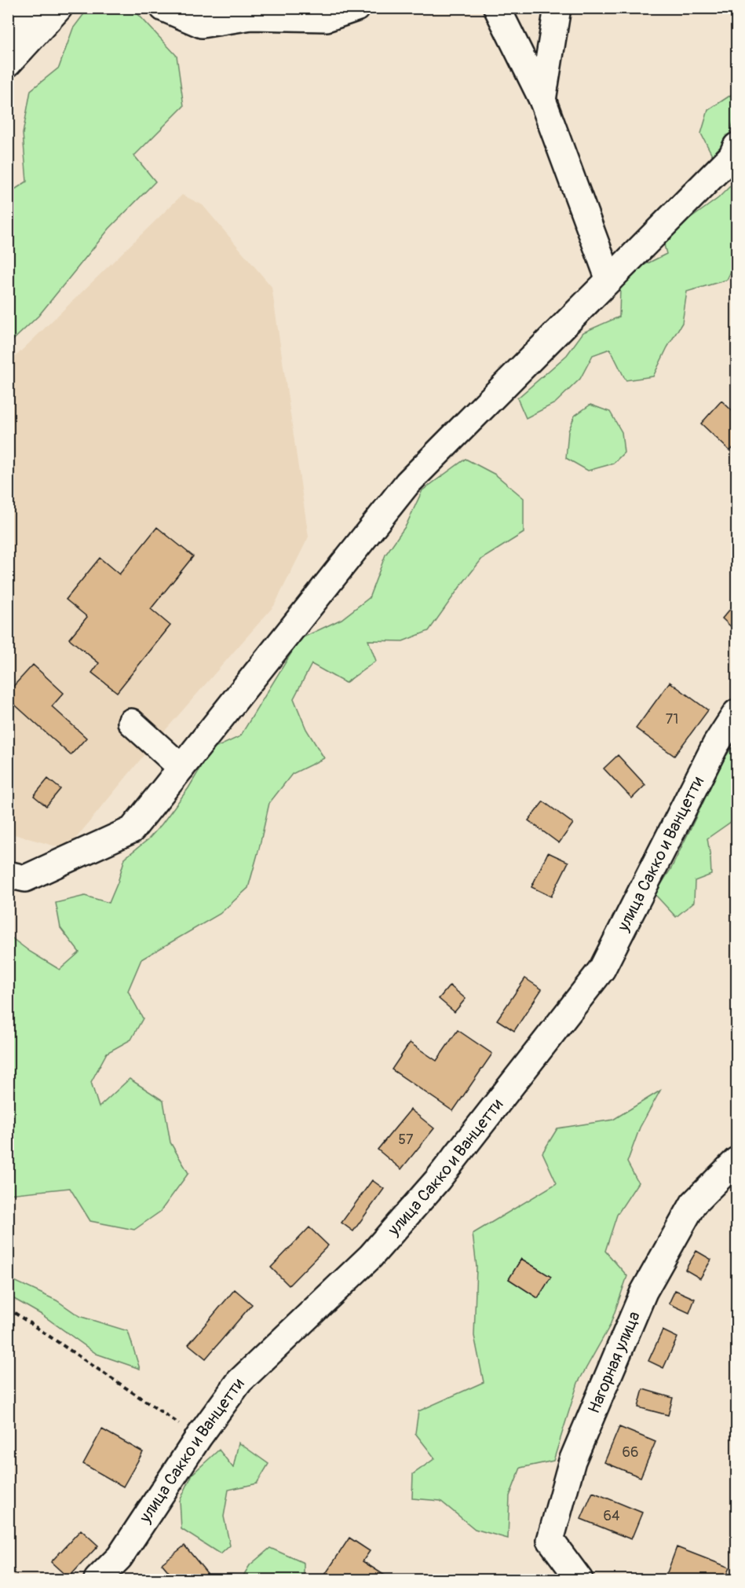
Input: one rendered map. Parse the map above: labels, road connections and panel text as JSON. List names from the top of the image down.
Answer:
{
  "streets": {
    "street": ["улица Сакко и Ванцетти", "Нагорная улица"]
  },
  "house_numbers": [
    "71",
    "57",
    "66",
    "64"
  ]
}
